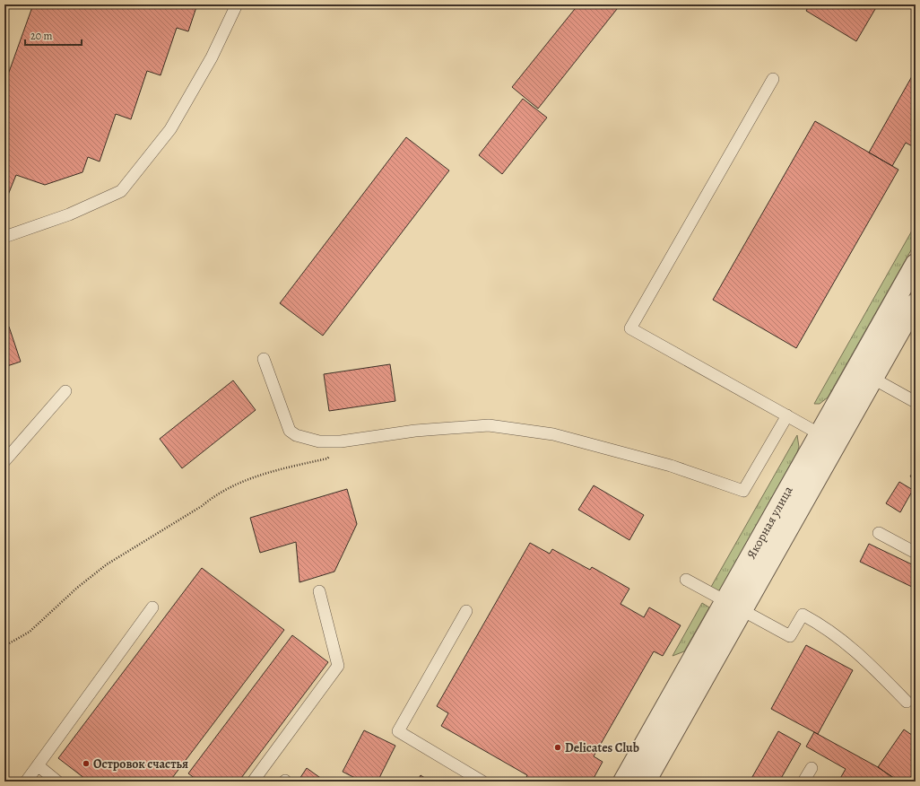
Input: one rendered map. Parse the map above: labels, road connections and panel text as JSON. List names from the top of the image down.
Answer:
{
  "streets": {
    "street": ["Якорная улица"]
  },
  "places": ["Delicates Club", "Островок счастья"],
  "scale_bar": "20 m"
}
